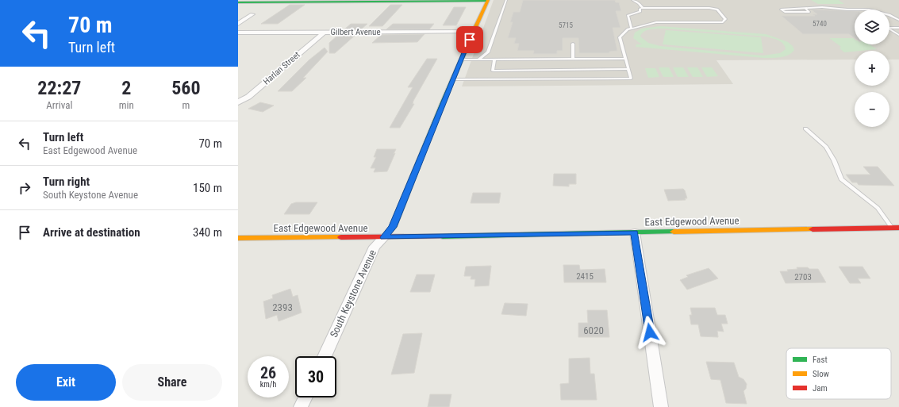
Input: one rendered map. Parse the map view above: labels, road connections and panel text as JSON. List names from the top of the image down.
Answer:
{
  "streets": {
    "main road": ["East Edgewood Avenue", "South Keystone Avenue"],
    "street": ["Gilbert Avenue", "Harlan Street"]
  },
  "crossings": [
    ["Gilbert Avenue", "Harlan Street"],
    ["Gilbert Avenue", "South Keystone Avenue"],
    ["East Edgewood Avenue", "South Keystone Avenue"]
  ],
  "house_numbers": [
    "5740",
    "5715",
    "2415",
    "2703",
    "2393",
    "6020"
  ],
  "legend": ["Fast", "Slow", "Jam"],
  "page": {
    "turn": ["70 m", "Turn left"],
    "map_buttons": ["+", "−"],
    "eta": [
      "22:27",
      "Arrival",
      "2",
      "min",
      "560",
      "m"
    ],
    "list": [
      {
        "name": "Turn left",
        "note": "East Edgewood Avenue",
        "value": "70 m"
      },
      {
        "name": "Turn right",
        "note": "South Keystone Avenue",
        "value": "150 m"
      },
      {
        "name": "Arrive at destination",
        "value": "340 m"
      }
    ],
    "speed": "26 km/h",
    "limit": "30",
    "buttons": ["Exit", "Share"]
  }
}
